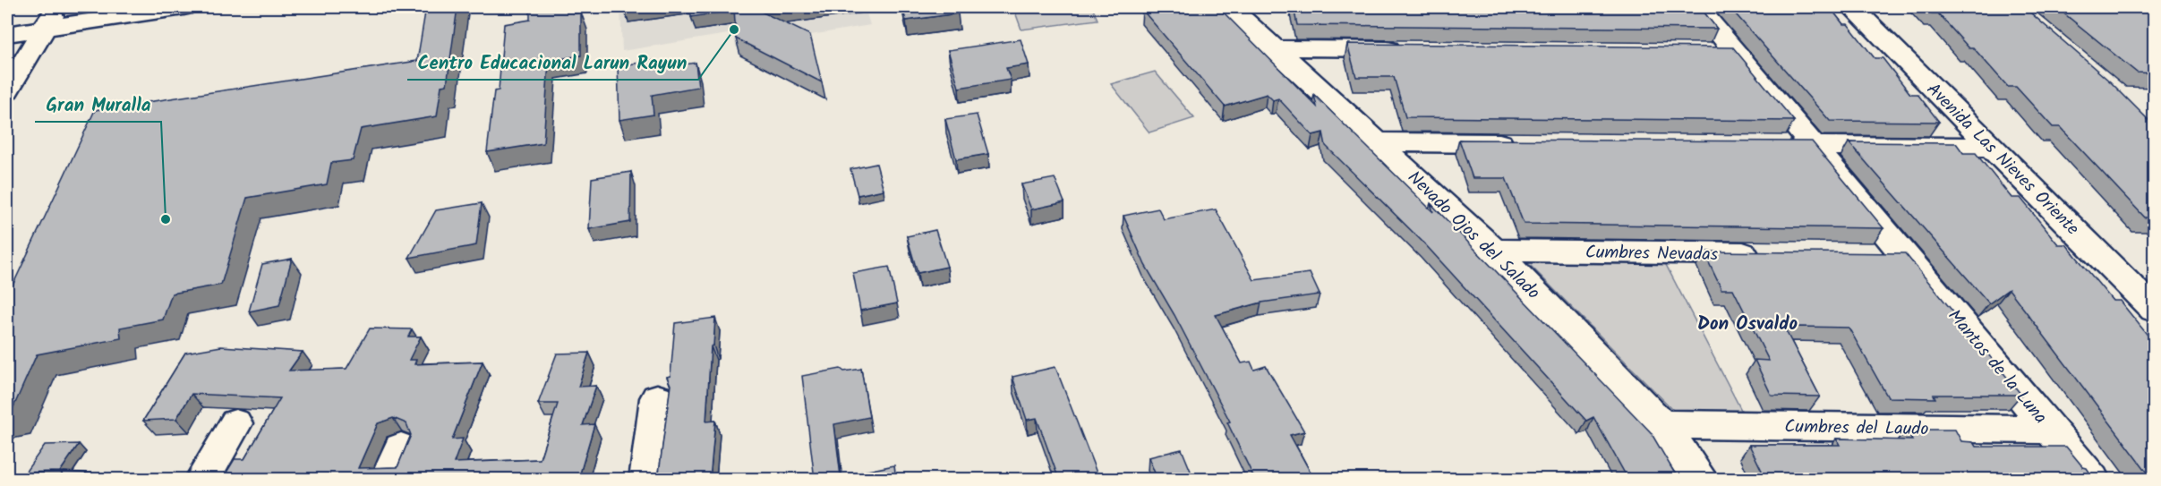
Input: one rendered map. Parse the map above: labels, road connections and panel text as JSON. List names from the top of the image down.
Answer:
{
  "streets": {
    "street": [
      "Avenida Las Nieves Oriente",
      "Nevado Ojos del Salado",
      "Cumbres Nevadas",
      "Mantos de la Luna",
      "Cumbres del Laudo"
    ]
  },
  "crossings": [
    ["Nevado Ojos del Salado", "Cumbres Nevadas"],
    ["Nevado Ojos del Salado", "Cumbres del Laudo"],
    ["Mantos de la Luna", "Cumbres del Laudo"]
  ],
  "districts": ["Don Osvaldo"],
  "places": ["Centro Educacional Larun Rayun", "Gran Muralla"]
}
